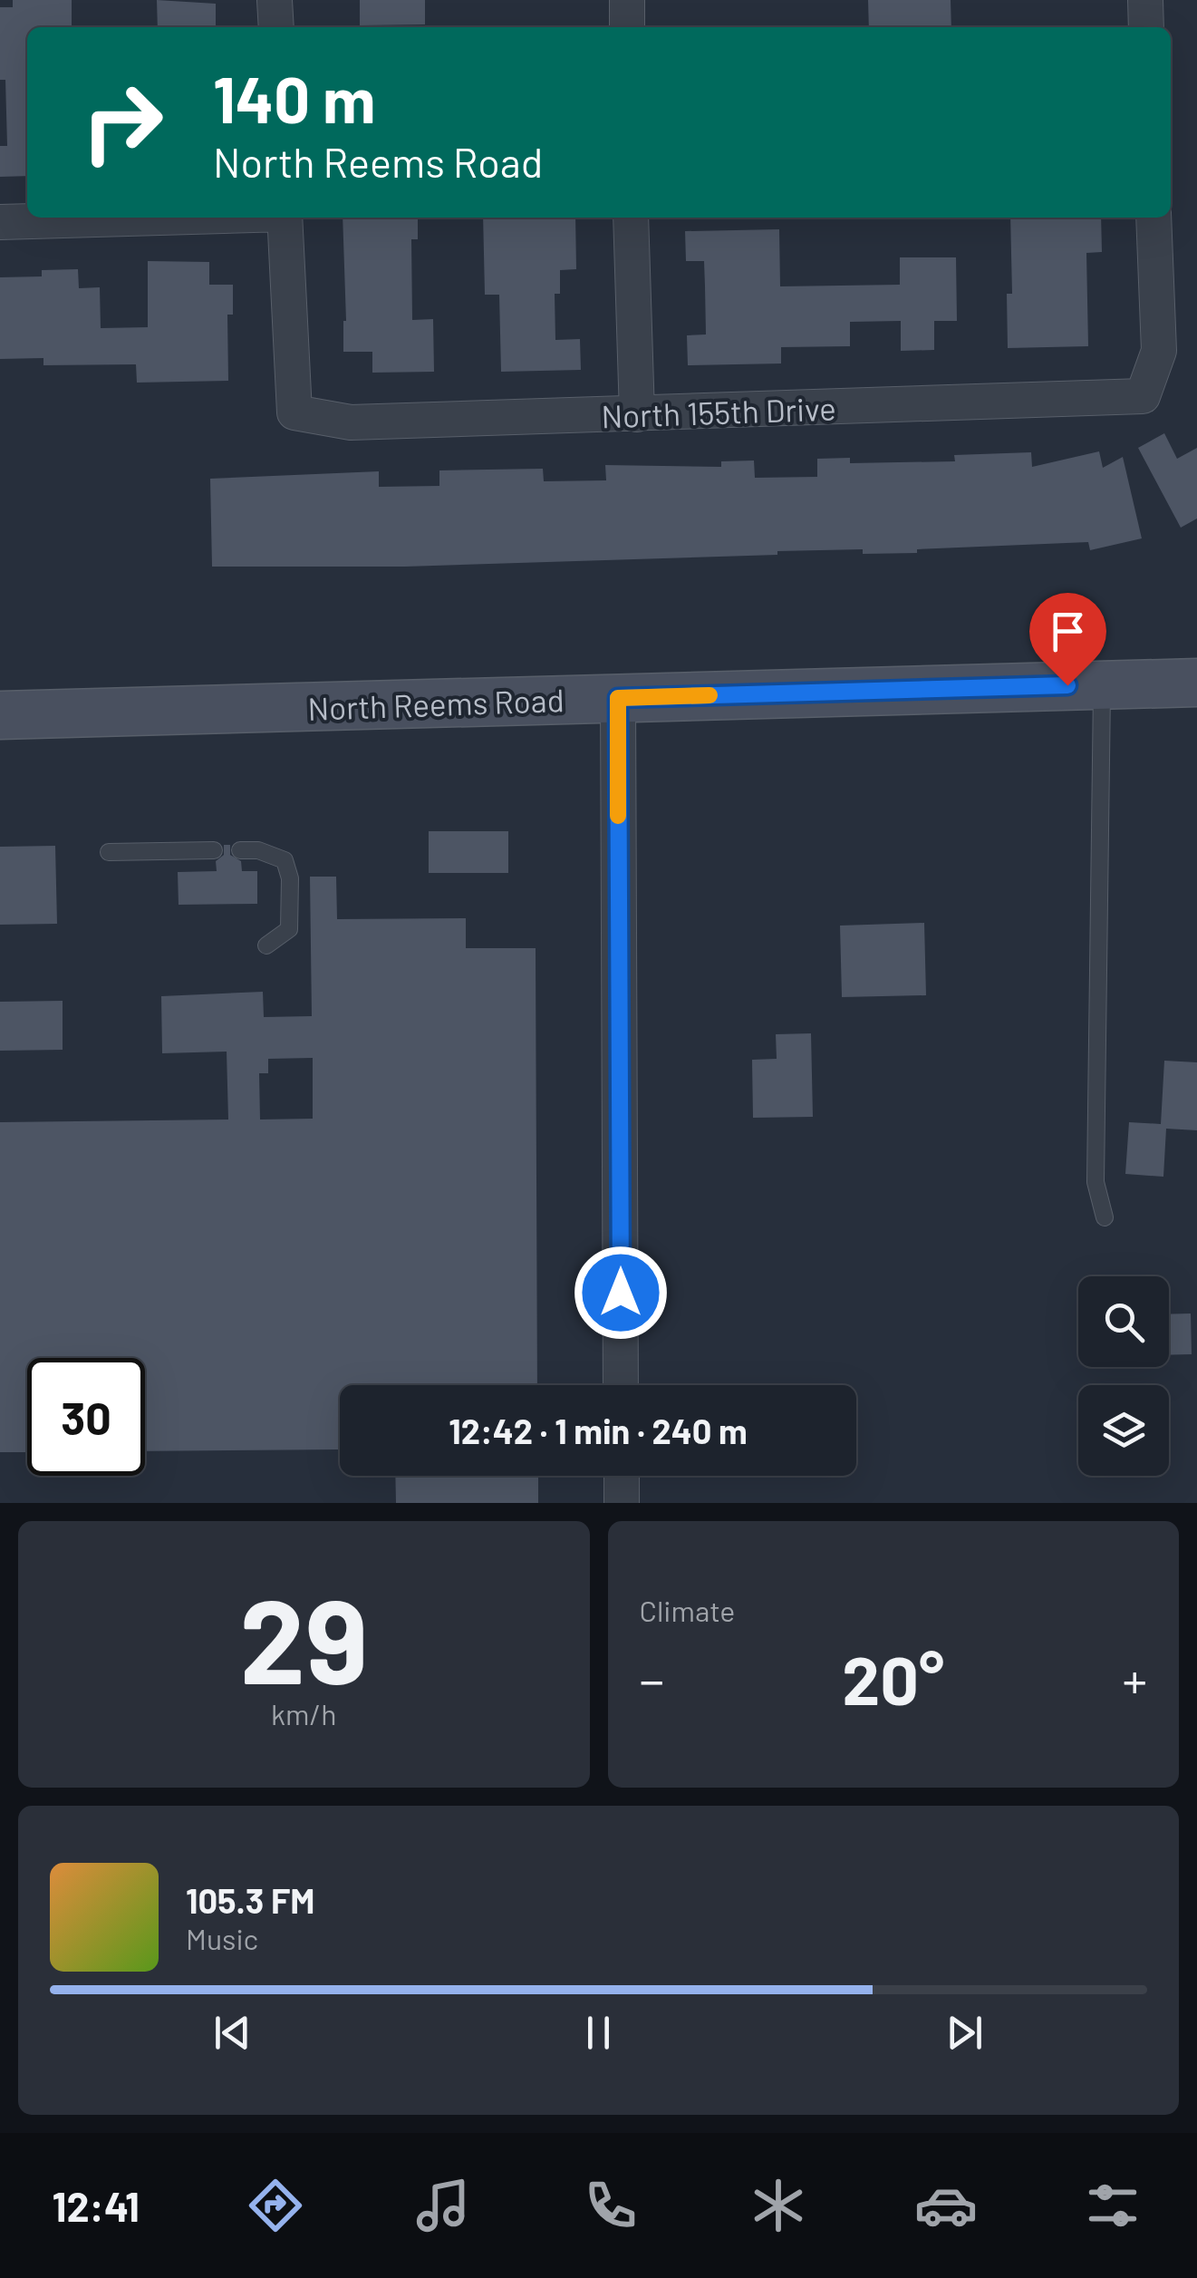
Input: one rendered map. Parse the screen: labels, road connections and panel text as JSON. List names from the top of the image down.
{
  "streets": {
    "main road": ["North Reems Road"],
    "street": ["North 155th Drive"]
  },
  "page": {
    "turn": ["140 m", "North Reems Road"],
    "limit": "30",
    "trip": "12:42 · 1 min · 240 m",
    "tile": [
      ["29", "km/h"],
      "Climate"
    ],
    "heat": ["−", "20°", "+"],
    "song": ["105.3 FM", "Music"],
    "tabs": "12:41"
  }
}
